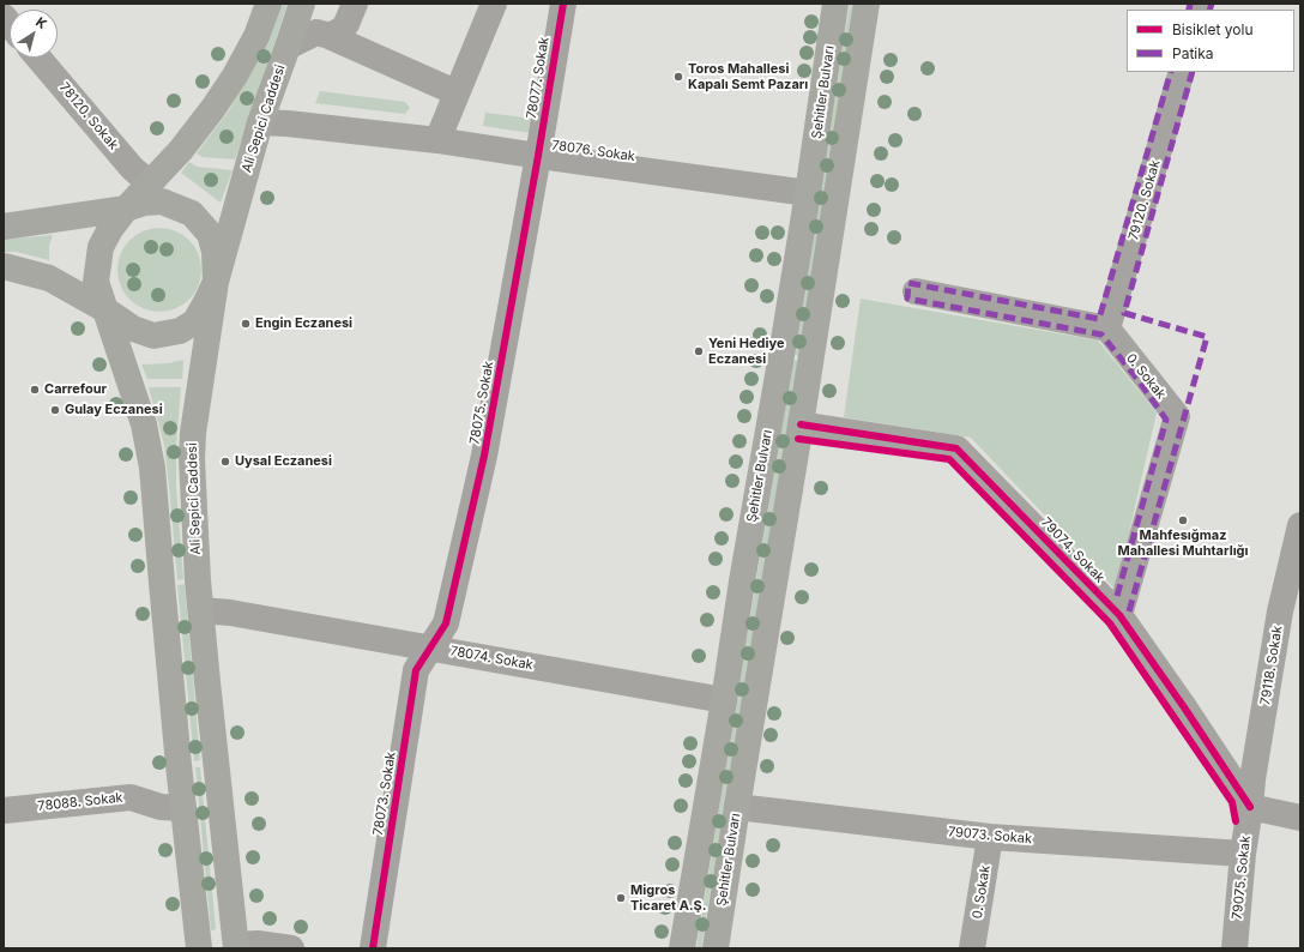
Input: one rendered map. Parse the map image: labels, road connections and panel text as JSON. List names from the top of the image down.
{
  "streets": {
    "main road": ["Şehitler Bulvarı", "Ali Sepici Caddesi"],
    "street": [
      "78077. Sokak",
      "78120. Sokak",
      "78076. Sokak",
      "79120. Sokak",
      "0. Sokak",
      "78075. Sokak",
      "79074. Sokak",
      "78074. Sokak",
      "79118. Sokak",
      "78073. Sokak",
      "78088. Sokak",
      "79073. Sokak",
      "79075. Sokak"
    ]
  },
  "crossings": [
    ["78077. Sokak", "78076. Sokak"],
    ["78077. Sokak", "78075. Sokak"],
    ["Şehitler Bulvarı", "78076. Sokak"],
    ["Şehitler Bulvarı", "79074. Sokak"],
    ["Şehitler Bulvarı", "78074. Sokak"],
    ["Şehitler Bulvarı", "79073. Sokak"],
    ["Ali Sepici Caddesi", "78076. Sokak"],
    ["Ali Sepici Caddesi", "78074. Sokak"],
    ["78076. Sokak", "78075. Sokak"],
    ["79120. Sokak", "0. Sokak"],
    ["0. Sokak", "79074. Sokak"],
    ["0. Sokak", "79073. Sokak"],
    ["78075. Sokak", "78074. Sokak"],
    ["78075. Sokak", "78073. Sokak"],
    ["79074. Sokak", "79118. Sokak"],
    ["79074. Sokak", "79075. Sokak"],
    ["78074. Sokak", "78073. Sokak"],
    ["79118. Sokak", "79075. Sokak"],
    ["79073. Sokak", "79075. Sokak"]
  ],
  "places": [
    "Toros Mahallesi Kapalı Semt Pazarı",
    "Engin Eczanesi",
    "Yeni Hediye Eczanesi",
    "Carrefour",
    "Gulay Eczanesi",
    "Uysal Eczanesi",
    "Mahfesığmaz Mahallesi Muhtarlığı",
    "Migros Ticaret A.Ş."
  ],
  "legend": ["Bisiklet yolu", "Patika"],
  "north": "top right"
}
